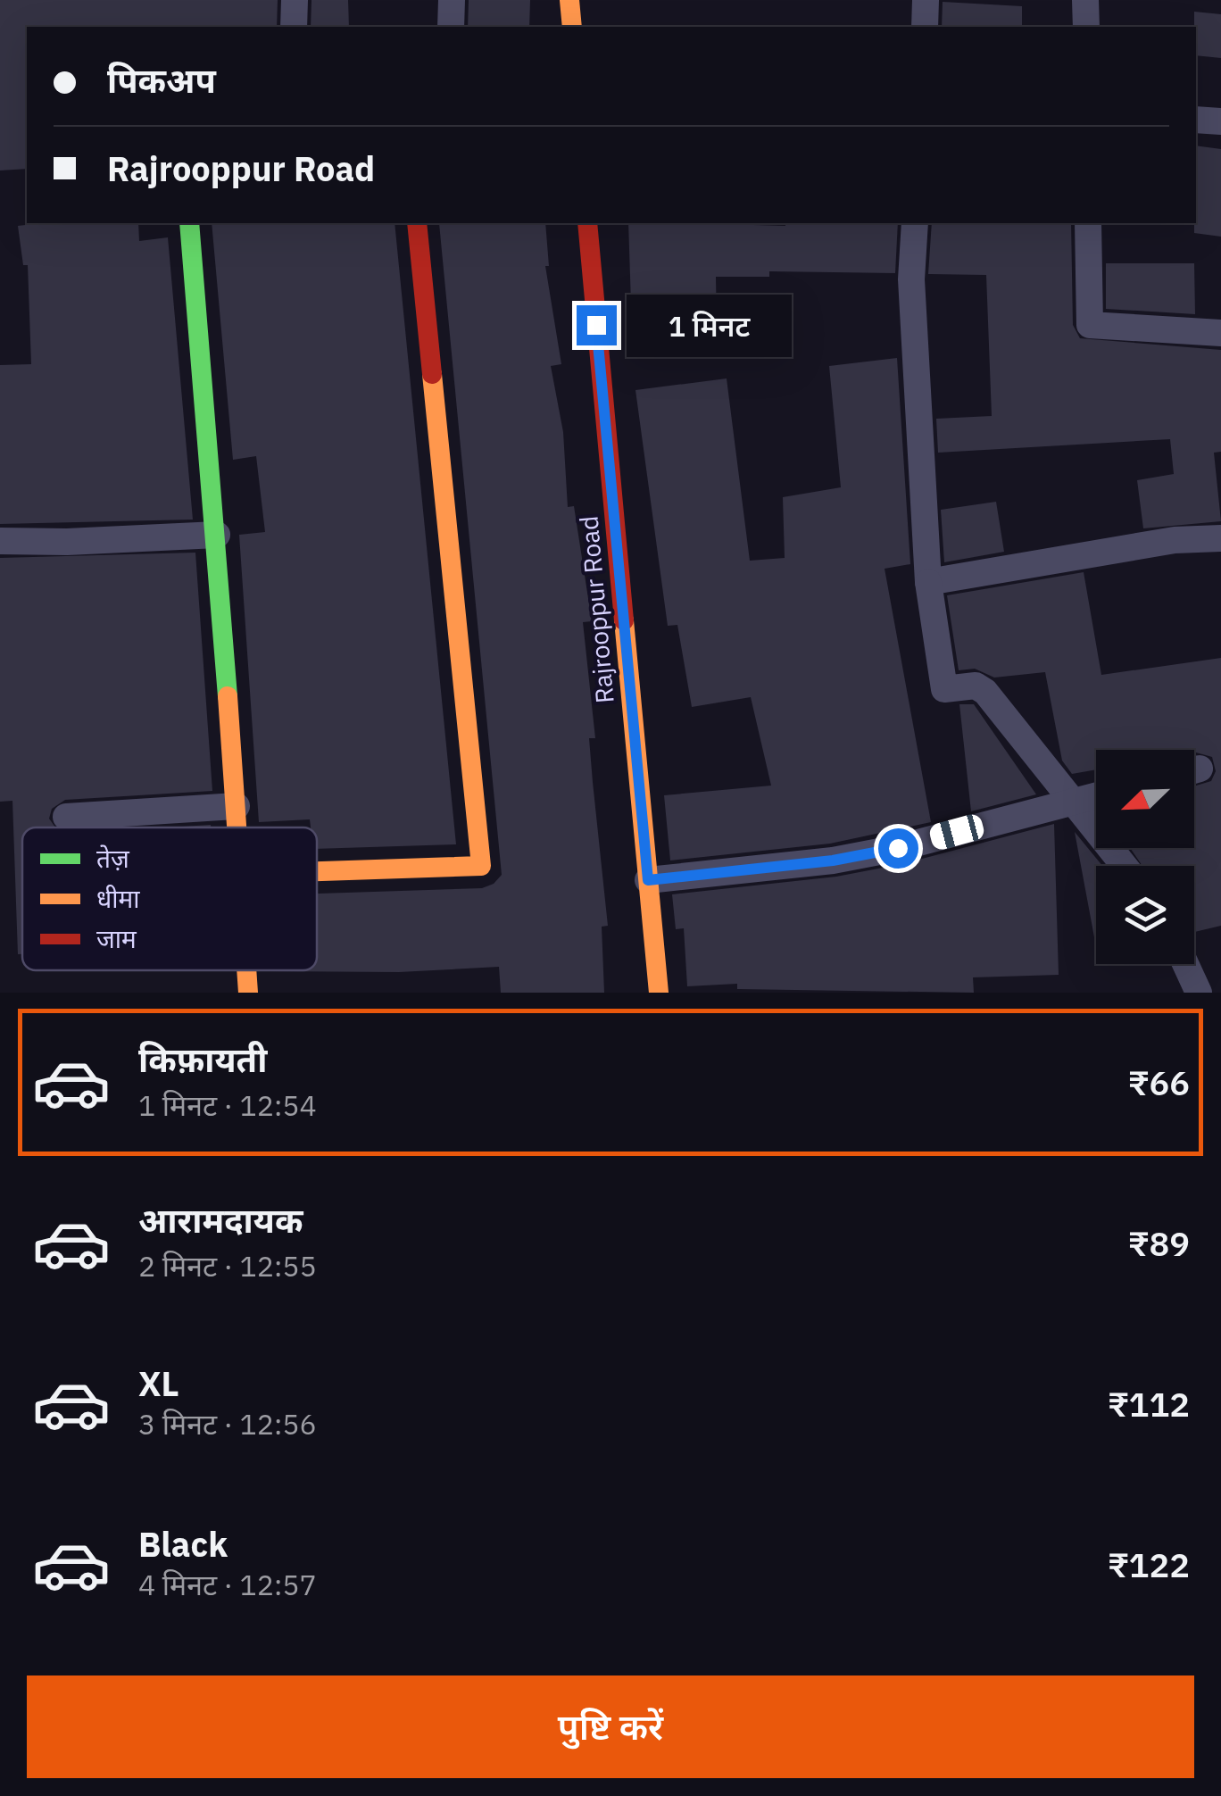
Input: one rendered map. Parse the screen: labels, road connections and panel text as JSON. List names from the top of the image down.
{
  "streets": {
    "street": ["Rajrooppur Road"]
  },
  "legend": ["तेज़", "धीमा", "जाम"],
  "north": "bottom left",
  "page": {
    "banner": ["पिकअप", "Rajrooppur Road"],
    "bubble": "1 मिनट",
    "list": [
      {
        "name": "किफ़ायती",
        "note": "1 मिनट · 12:54",
        "value": "₹66"
      },
      {
        "name": "आरामदायक",
        "note": "2 मिनट · 12:55",
        "value": "₹89"
      },
      {
        "name": "XL",
        "note": "3 मिनट · 12:56",
        "value": "₹112"
      },
      {
        "name": "Black",
        "note": "4 मिनट · 12:57",
        "value": "₹122"
      }
    ],
    "buttons": "पुष्टि करें"
  }
}
